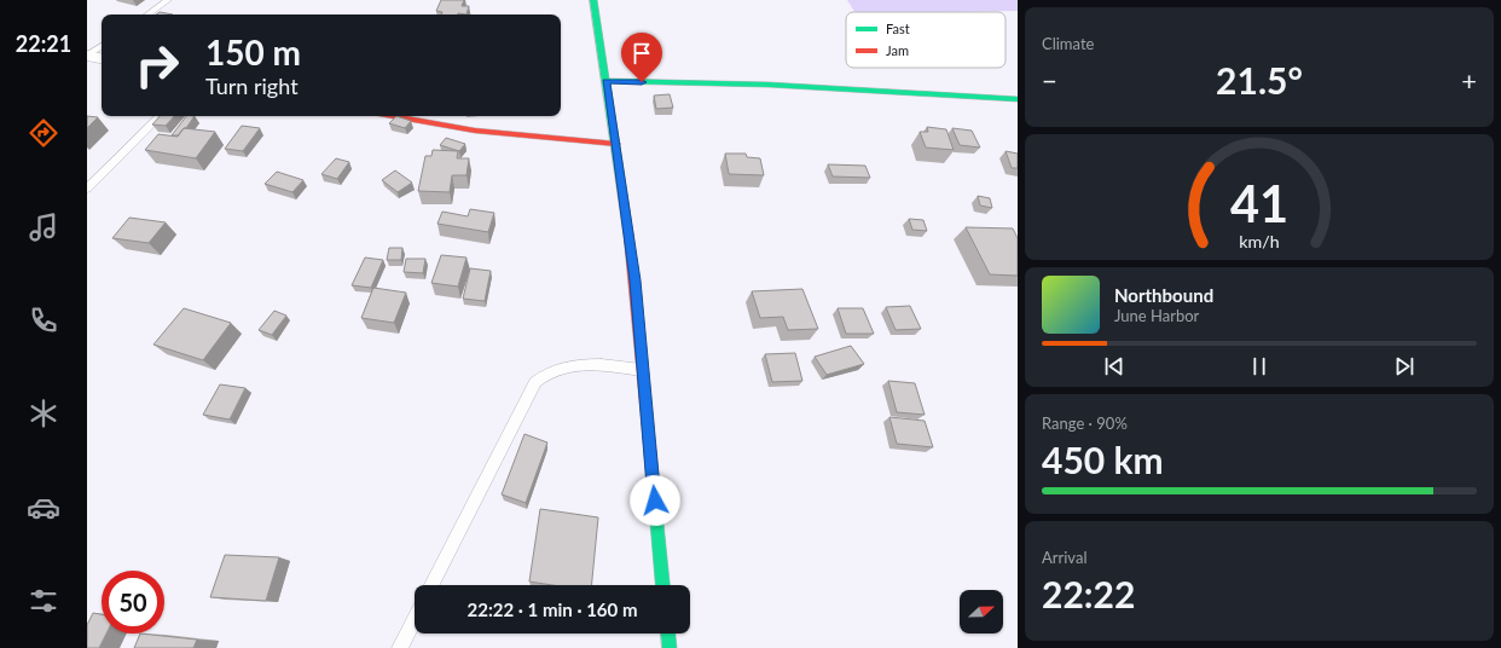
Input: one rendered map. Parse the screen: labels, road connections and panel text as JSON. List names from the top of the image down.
{
  "legend": ["Fast", "Jam"],
  "north": "right",
  "page": {
    "tabs": "22:21",
    "tile": [
      "Climate",
      ["Range · 90%", "450 km"],
      ["Arrival", "22:22"]
    ],
    "turn": ["150 m", "Turn right"],
    "heat": ["−", "21.5°", "+"],
    "song": ["Northbound", "June Harbor"],
    "limit": "50",
    "trip": "22:22 · 1 min · 160 m",
    "gauge": ["41", "km/h"]
  }
}
